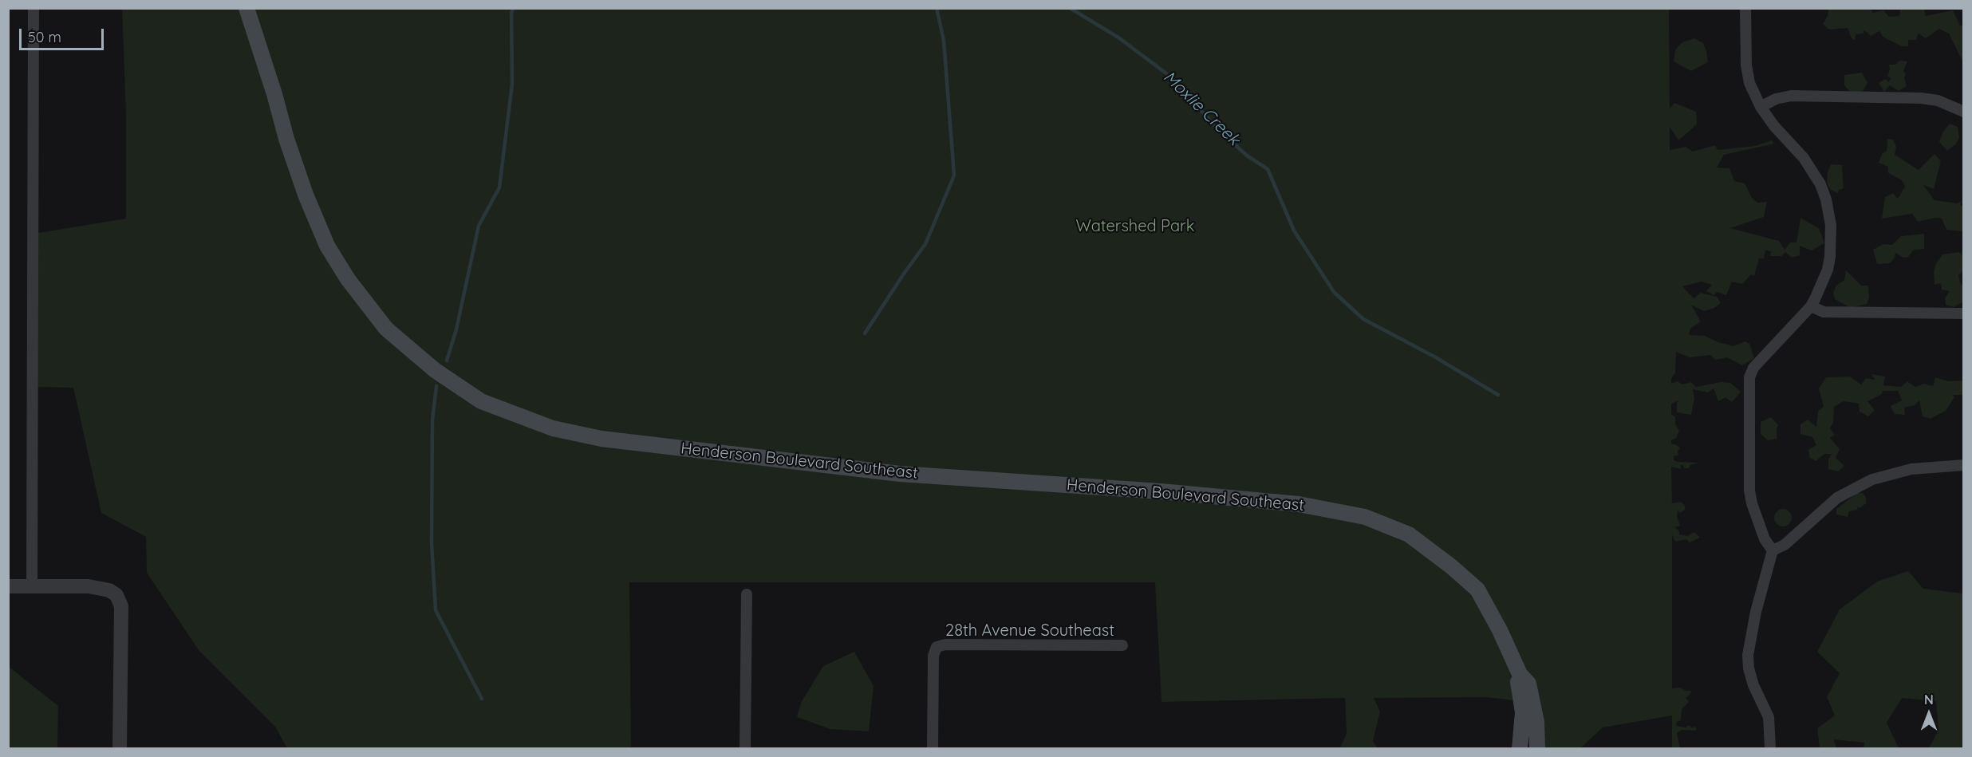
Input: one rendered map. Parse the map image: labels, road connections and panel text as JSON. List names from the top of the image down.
{
  "streets": {
    "main road": ["Henderson Boulevard Southeast"],
    "street": ["28th Avenue Southeast"]
  },
  "water": ["Moxlie Creek"],
  "parks": ["Watershed Park"],
  "scale_bar": "50 m",
  "north": "top"
}
